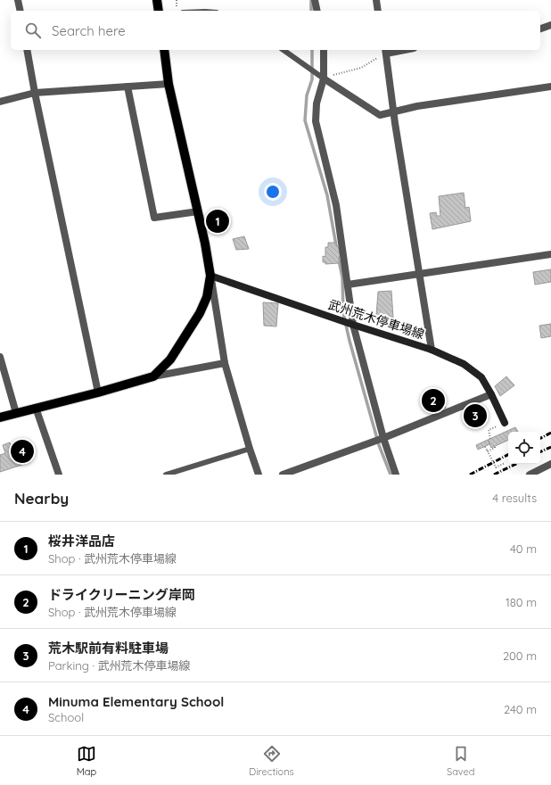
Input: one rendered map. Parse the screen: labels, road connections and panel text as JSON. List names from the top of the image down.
{
  "streets": {
    "main road": ["武州荒木停車場線"]
  },
  "page": {
    "search": "Search here",
    "pins": [
      "1",
      "2",
      "3",
      "4"
    ],
    "heading": ["Nearby", "4 results"],
    "list": [
      {
        "mark": "1",
        "name": "桜井洋品店",
        "note": "Shop · 武州荒木停車場線",
        "value": "40 m"
      },
      {
        "mark": "2",
        "name": "ドライクリーニング岸岡",
        "note": "Shop · 武州荒木停車場線",
        "value": "180 m"
      },
      {
        "mark": "3",
        "name": "荒木駅前有料駐車場",
        "note": "Parking · 武州荒木停車場線",
        "value": "200 m"
      },
      {
        "mark": "4",
        "name": "Minuma Elementary School",
        "note": "School",
        "value": "240 m"
      }
    ],
    "nav": ["Map", "Directions", "Saved"]
  }
}
